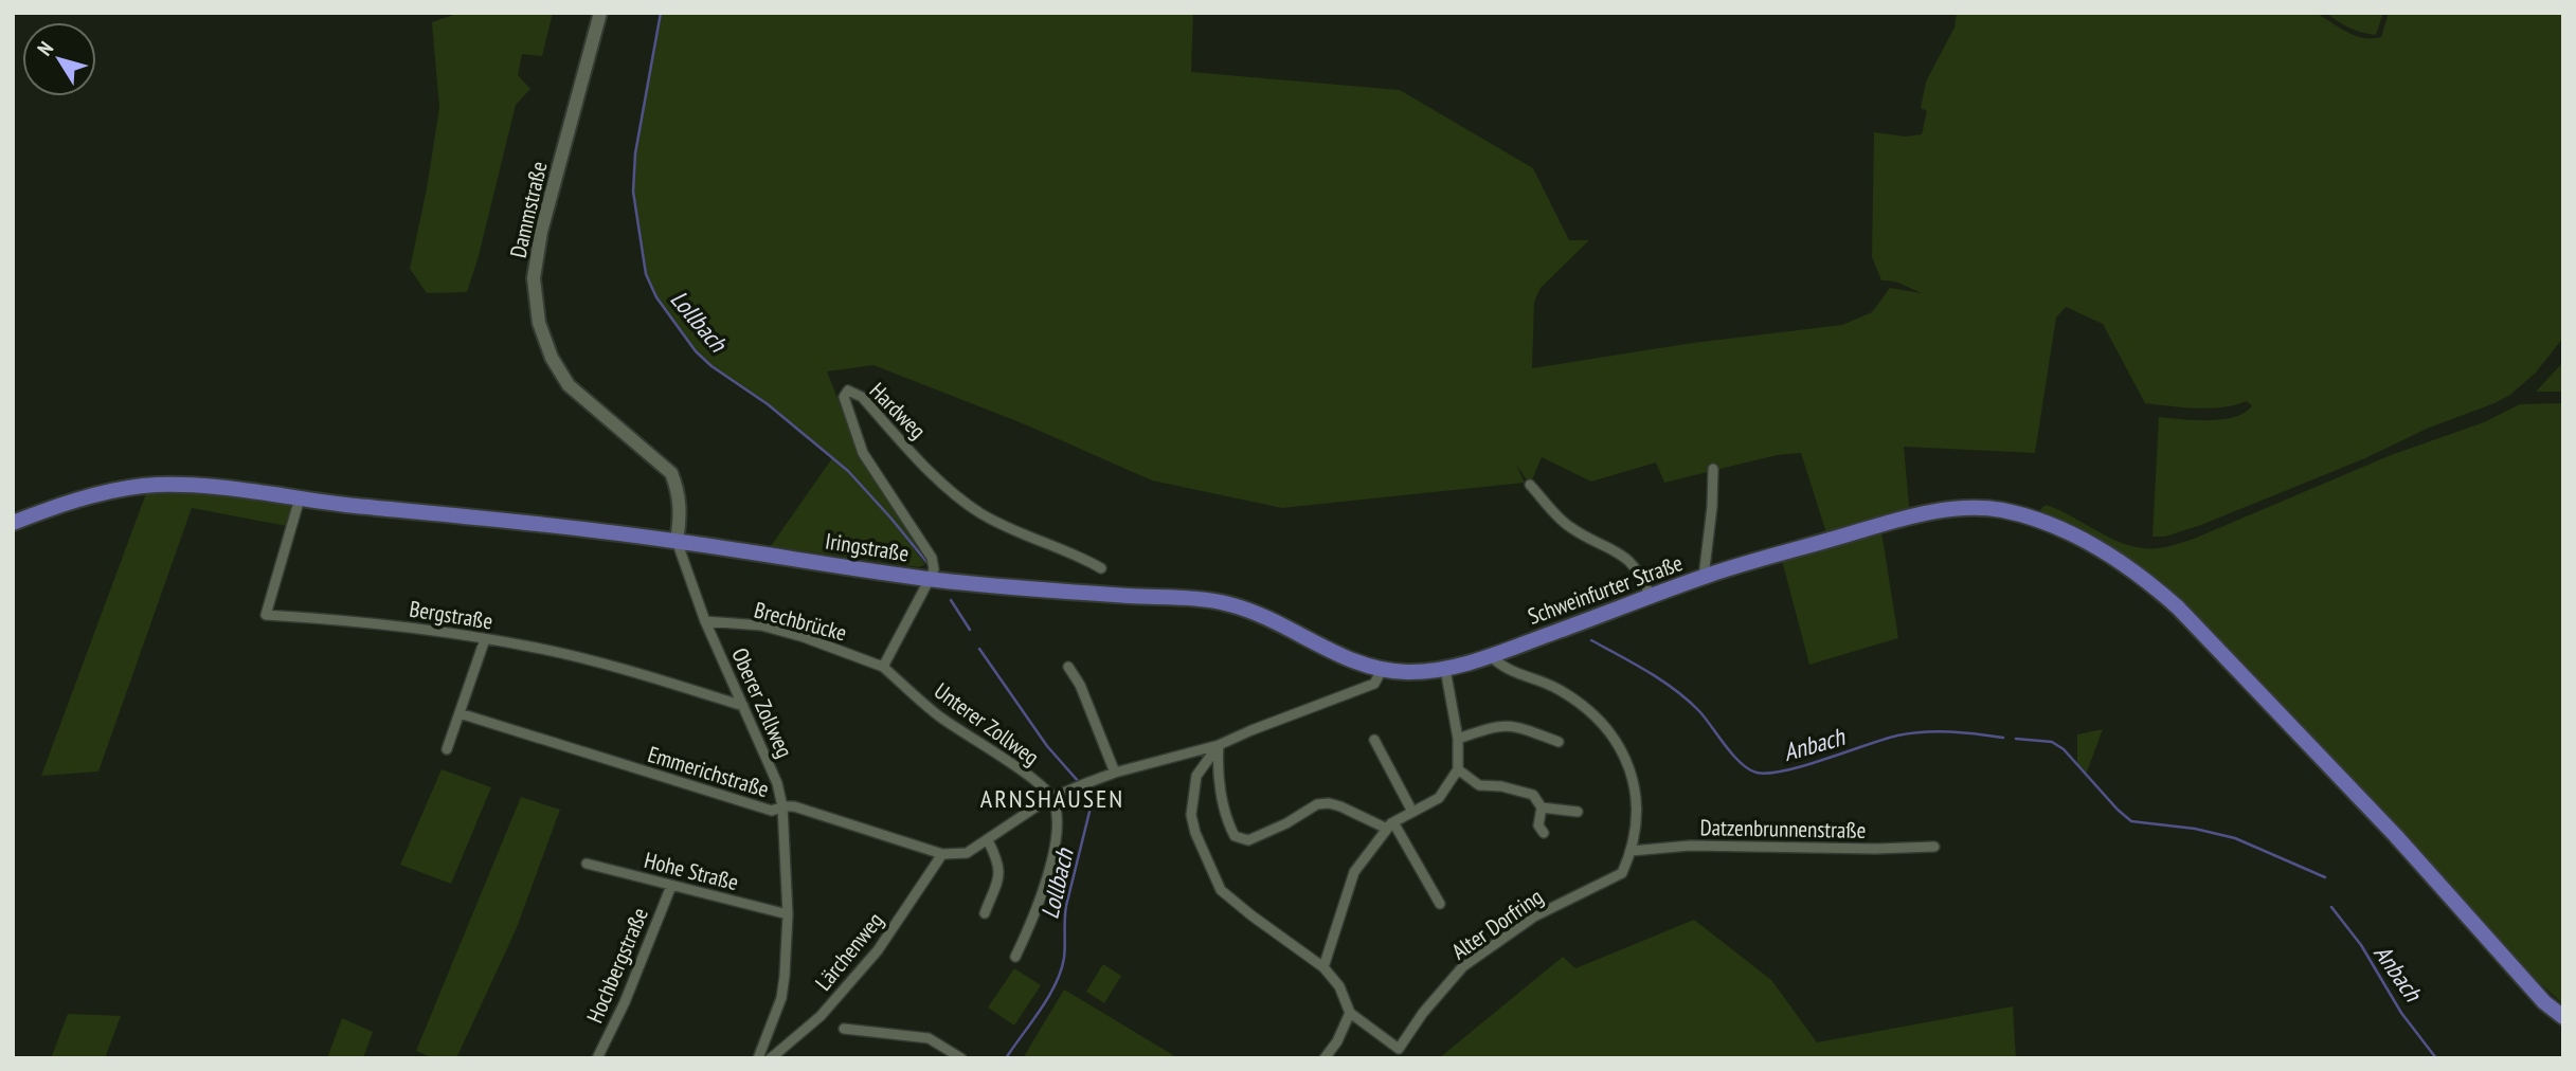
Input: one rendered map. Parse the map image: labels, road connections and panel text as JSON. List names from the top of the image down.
{
  "streets": {
    "main road": ["Iringstraße", "Schweinfurter Straße"],
    "street": [
      "Dammstraße",
      "Hardweg",
      "Bergstraße",
      "Brechbrücke",
      "Oberer Zollweg",
      "Unterer Zollweg",
      "Emmerichstraße",
      "Datzenbrunnenstraße",
      "Hohe Straße",
      "Alter Dorfring",
      "Lärchenweg",
      "Hochbergstraße"
    ]
  },
  "crossings": [
    ["Dammstraße", "Iringstraße"],
    ["Dammstraße", "Oberer Zollweg"],
    ["Hardweg", "Iringstraße"],
    ["Iringstraße", "Schweinfurter Straße"],
    ["Iringstraße", "Bergstraße"],
    ["Iringstraße", "Oberer Zollweg"],
    ["Iringstraße", "Alter Dorfring"],
    ["Schweinfurter Straße", "Alter Dorfring"],
    ["Bergstraße", "Oberer Zollweg"],
    ["Brechbrücke", "Oberer Zollweg"],
    ["Brechbrücke", "Unterer Zollweg"],
    ["Oberer Zollweg", "Emmerichstraße"],
    ["Oberer Zollweg", "Hohe Straße"],
    ["Unterer Zollweg", "Emmerichstraße"],
    ["Emmerichstraße", "Alter Dorfring"],
    ["Emmerichstraße", "Lärchenweg"],
    ["Datzenbrunnenstraße", "Alter Dorfring"],
    ["Hohe Straße", "Hochbergstraße"]
  ],
  "districts": ["ARNSHAUSEN"],
  "water": ["Lollbach", "Anbach"],
  "north": "top left"
}
